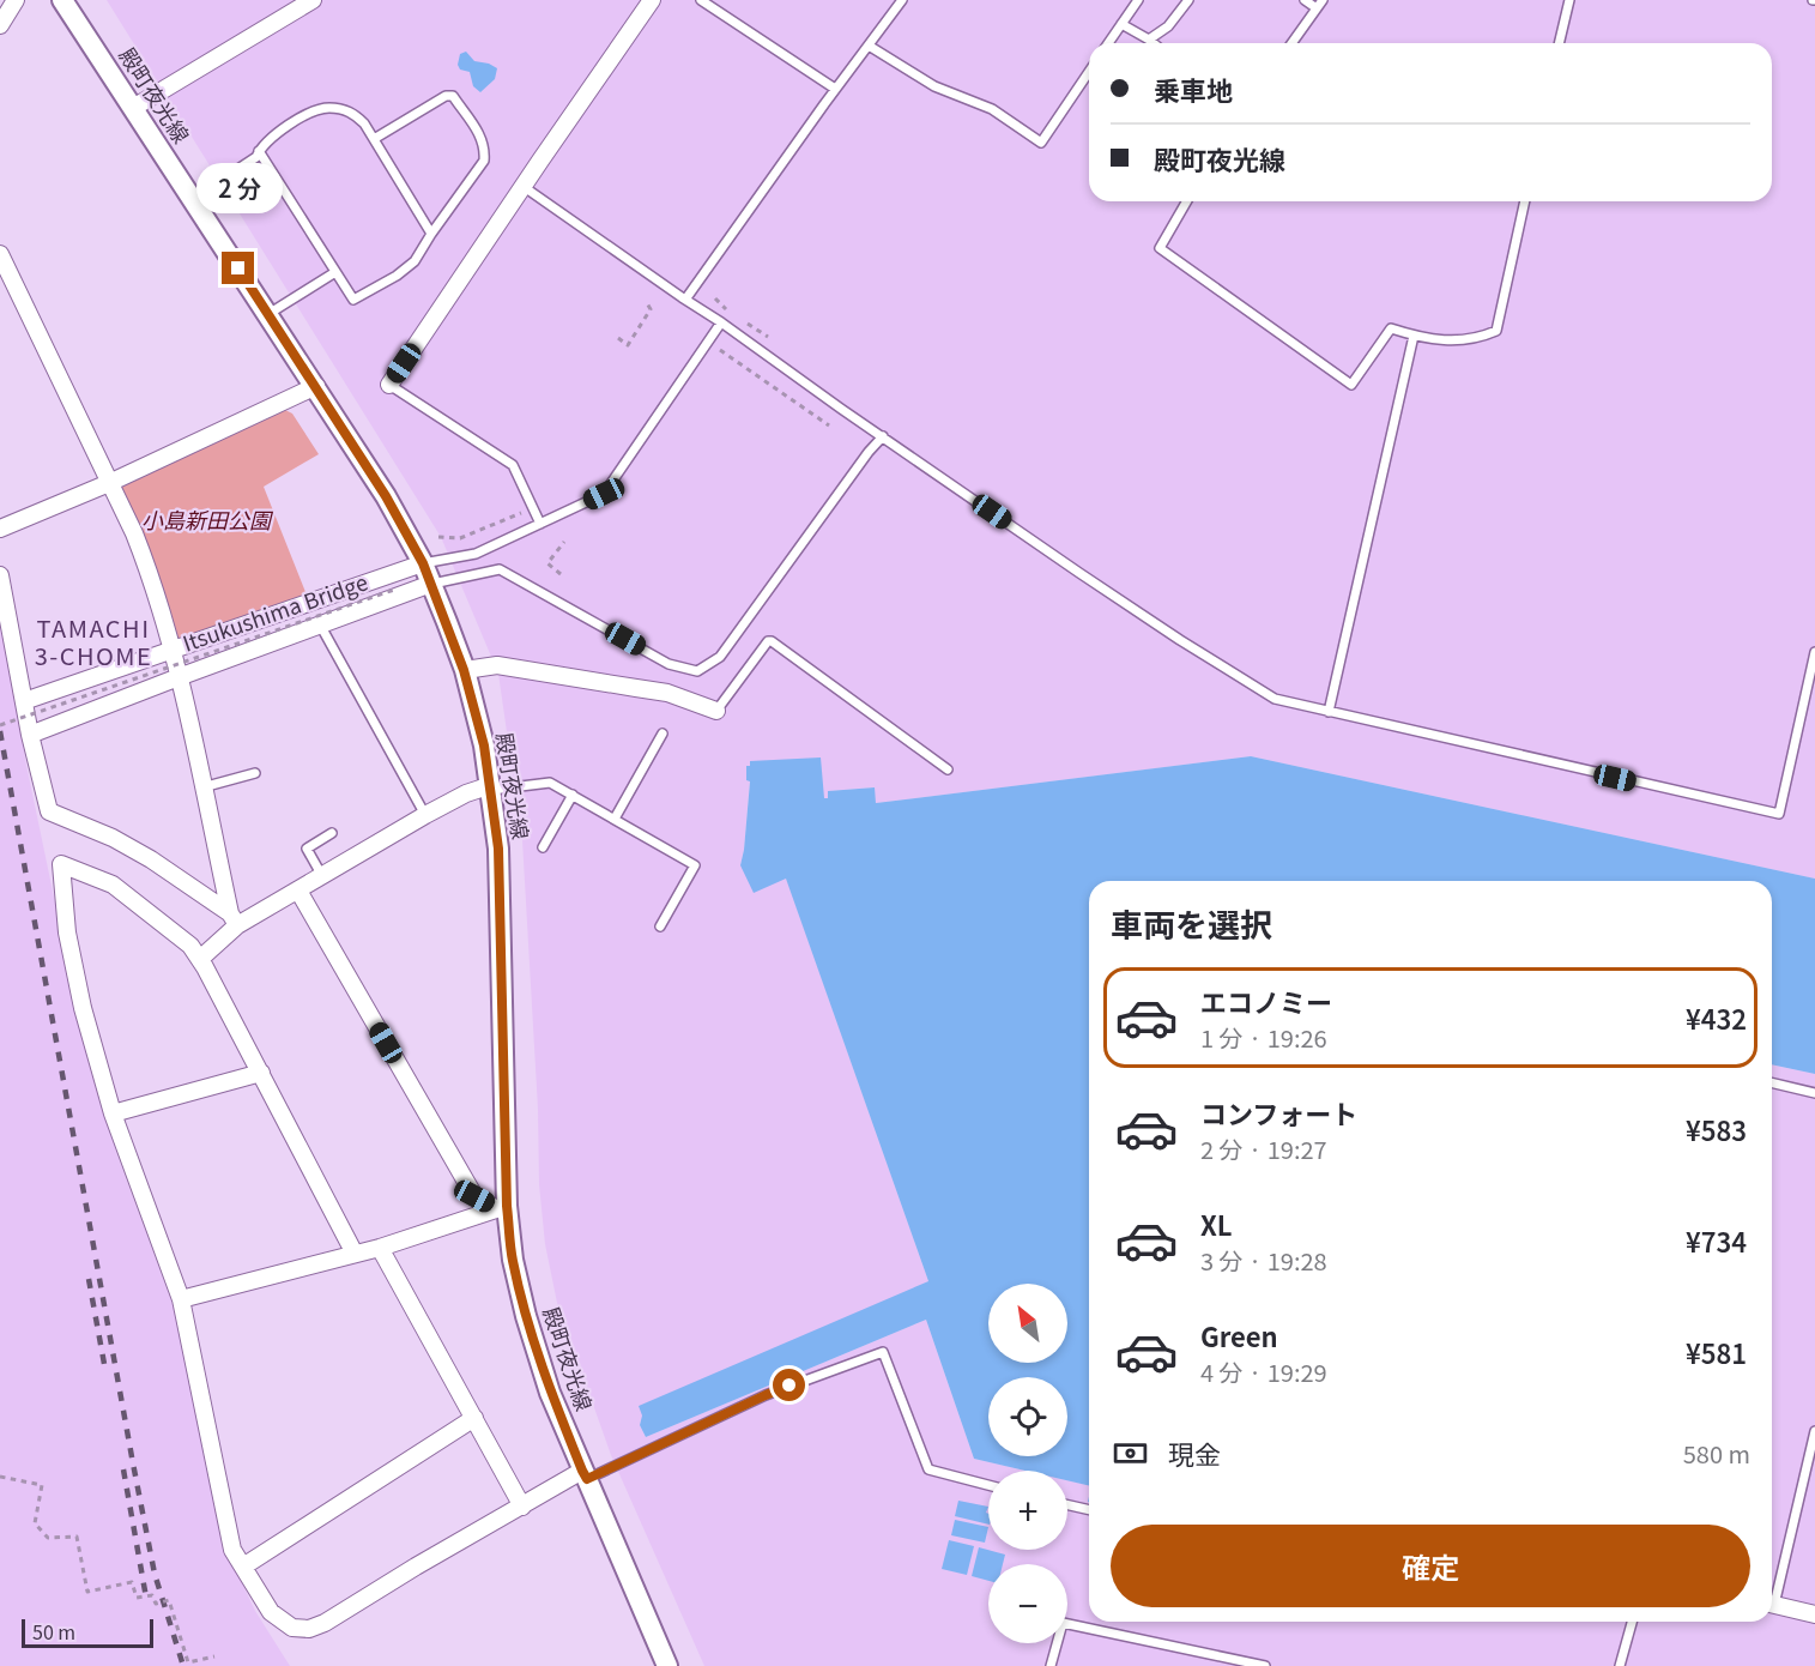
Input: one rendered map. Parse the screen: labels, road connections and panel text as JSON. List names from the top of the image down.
{
  "streets": {
    "street": ["殿町夜光線"],
    "path": ["Itsukushima Bridge"]
  },
  "districts": ["TAMACHI 3-CHOME"],
  "parks": ["小島新田公園"],
  "scale_bar": "50 m",
  "north": "top left",
  "page": {
    "banner": ["乗車地", "殿町夜光線"],
    "bubble": "2 分",
    "heading": "車両を選択",
    "list": [
      {
        "name": "エコノミー",
        "note": "1 分 · 19:26",
        "value": "¥432"
      },
      {
        "name": "コンフォート",
        "note": "2 分 · 19:27",
        "value": "¥583"
      },
      {
        "name": "XL",
        "note": "3 分 · 19:28",
        "value": "¥734"
      },
      {
        "name": "Green",
        "note": "4 分 · 19:29",
        "value": "¥581"
      }
    ],
    "map_buttons": ["+", "−"],
    "pay": ["現金", "580 m"],
    "buttons": "確定",
    "scale": "50 m"
  }
}
